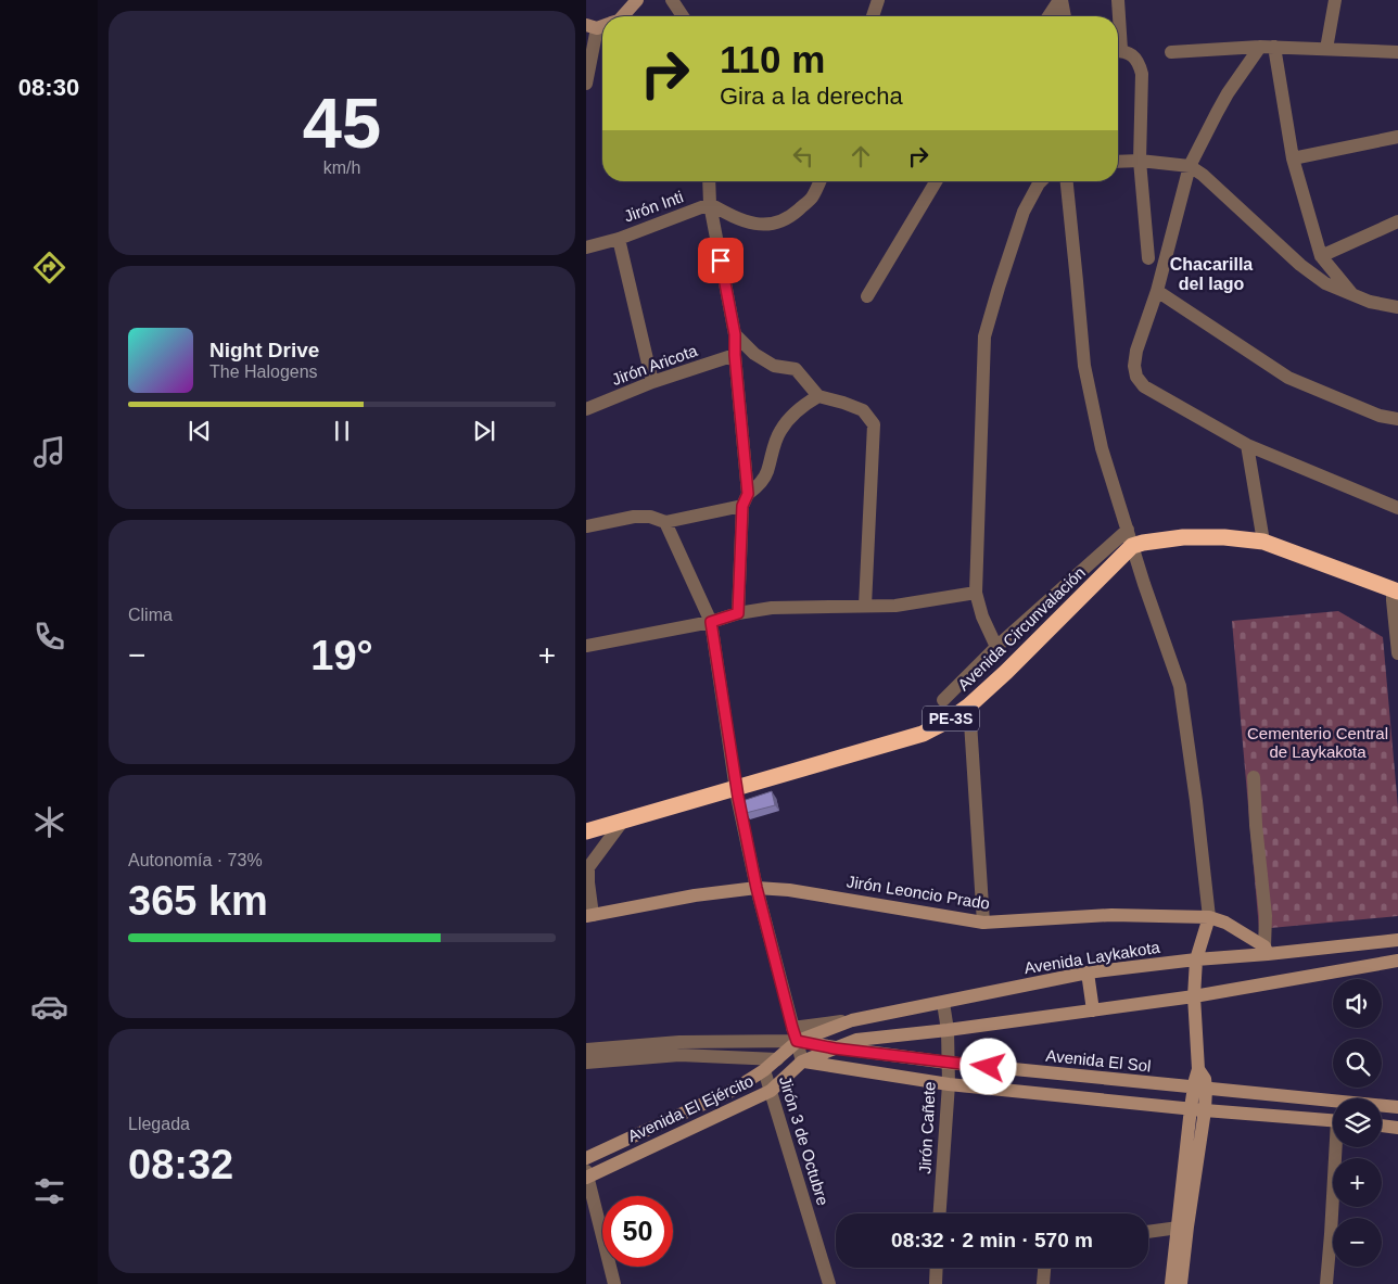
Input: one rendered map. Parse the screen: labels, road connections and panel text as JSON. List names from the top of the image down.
{
  "streets": {
    "highway": ["Avenida Circunvalación", "PE-3S"],
    "street": [
      "Jirón Inti",
      "Jirón Aricota",
      "Jirón Leoncio Prado",
      "Avenida Laykakota",
      "Avenida El Sol",
      "Avenida El Ejército",
      "Jirón Cañete",
      "Jirón 3 de Octubre"
    ]
  },
  "crossings": [
    ["Jirón Leoncio Prado", "Avenida Laykakota"],
    ["Avenida Laykakota", "Avenida El Sol"],
    ["Avenida Laykakota", "Avenida El Ejército"],
    ["Avenida Laykakota", "Jirón Cañete"],
    ["Avenida El Sol", "Avenida El Ejército"],
    ["Avenida El Sol", "Jirón Cañete"],
    ["Avenida El Ejército", "Jirón 3 de Octubre"]
  ],
  "districts": ["Chacarilla del lago"],
  "parks": ["Cementerio Central de Laykakota"],
  "page": {
    "tabs": "08:30",
    "tile": [
      ["45", "km/h"],
      "Clima",
      ["Autonomía · 73%", "365 km"],
      ["Llegada", "08:32"]
    ],
    "turn": ["110 m", "Gira a la derecha"],
    "song": ["Night Drive", "The Halogens"],
    "heat": ["−", "19°", "+"],
    "map_buttons": ["+", "−"],
    "limit": "50",
    "trip": "08:32 · 2 min · 570 m"
  }
}
